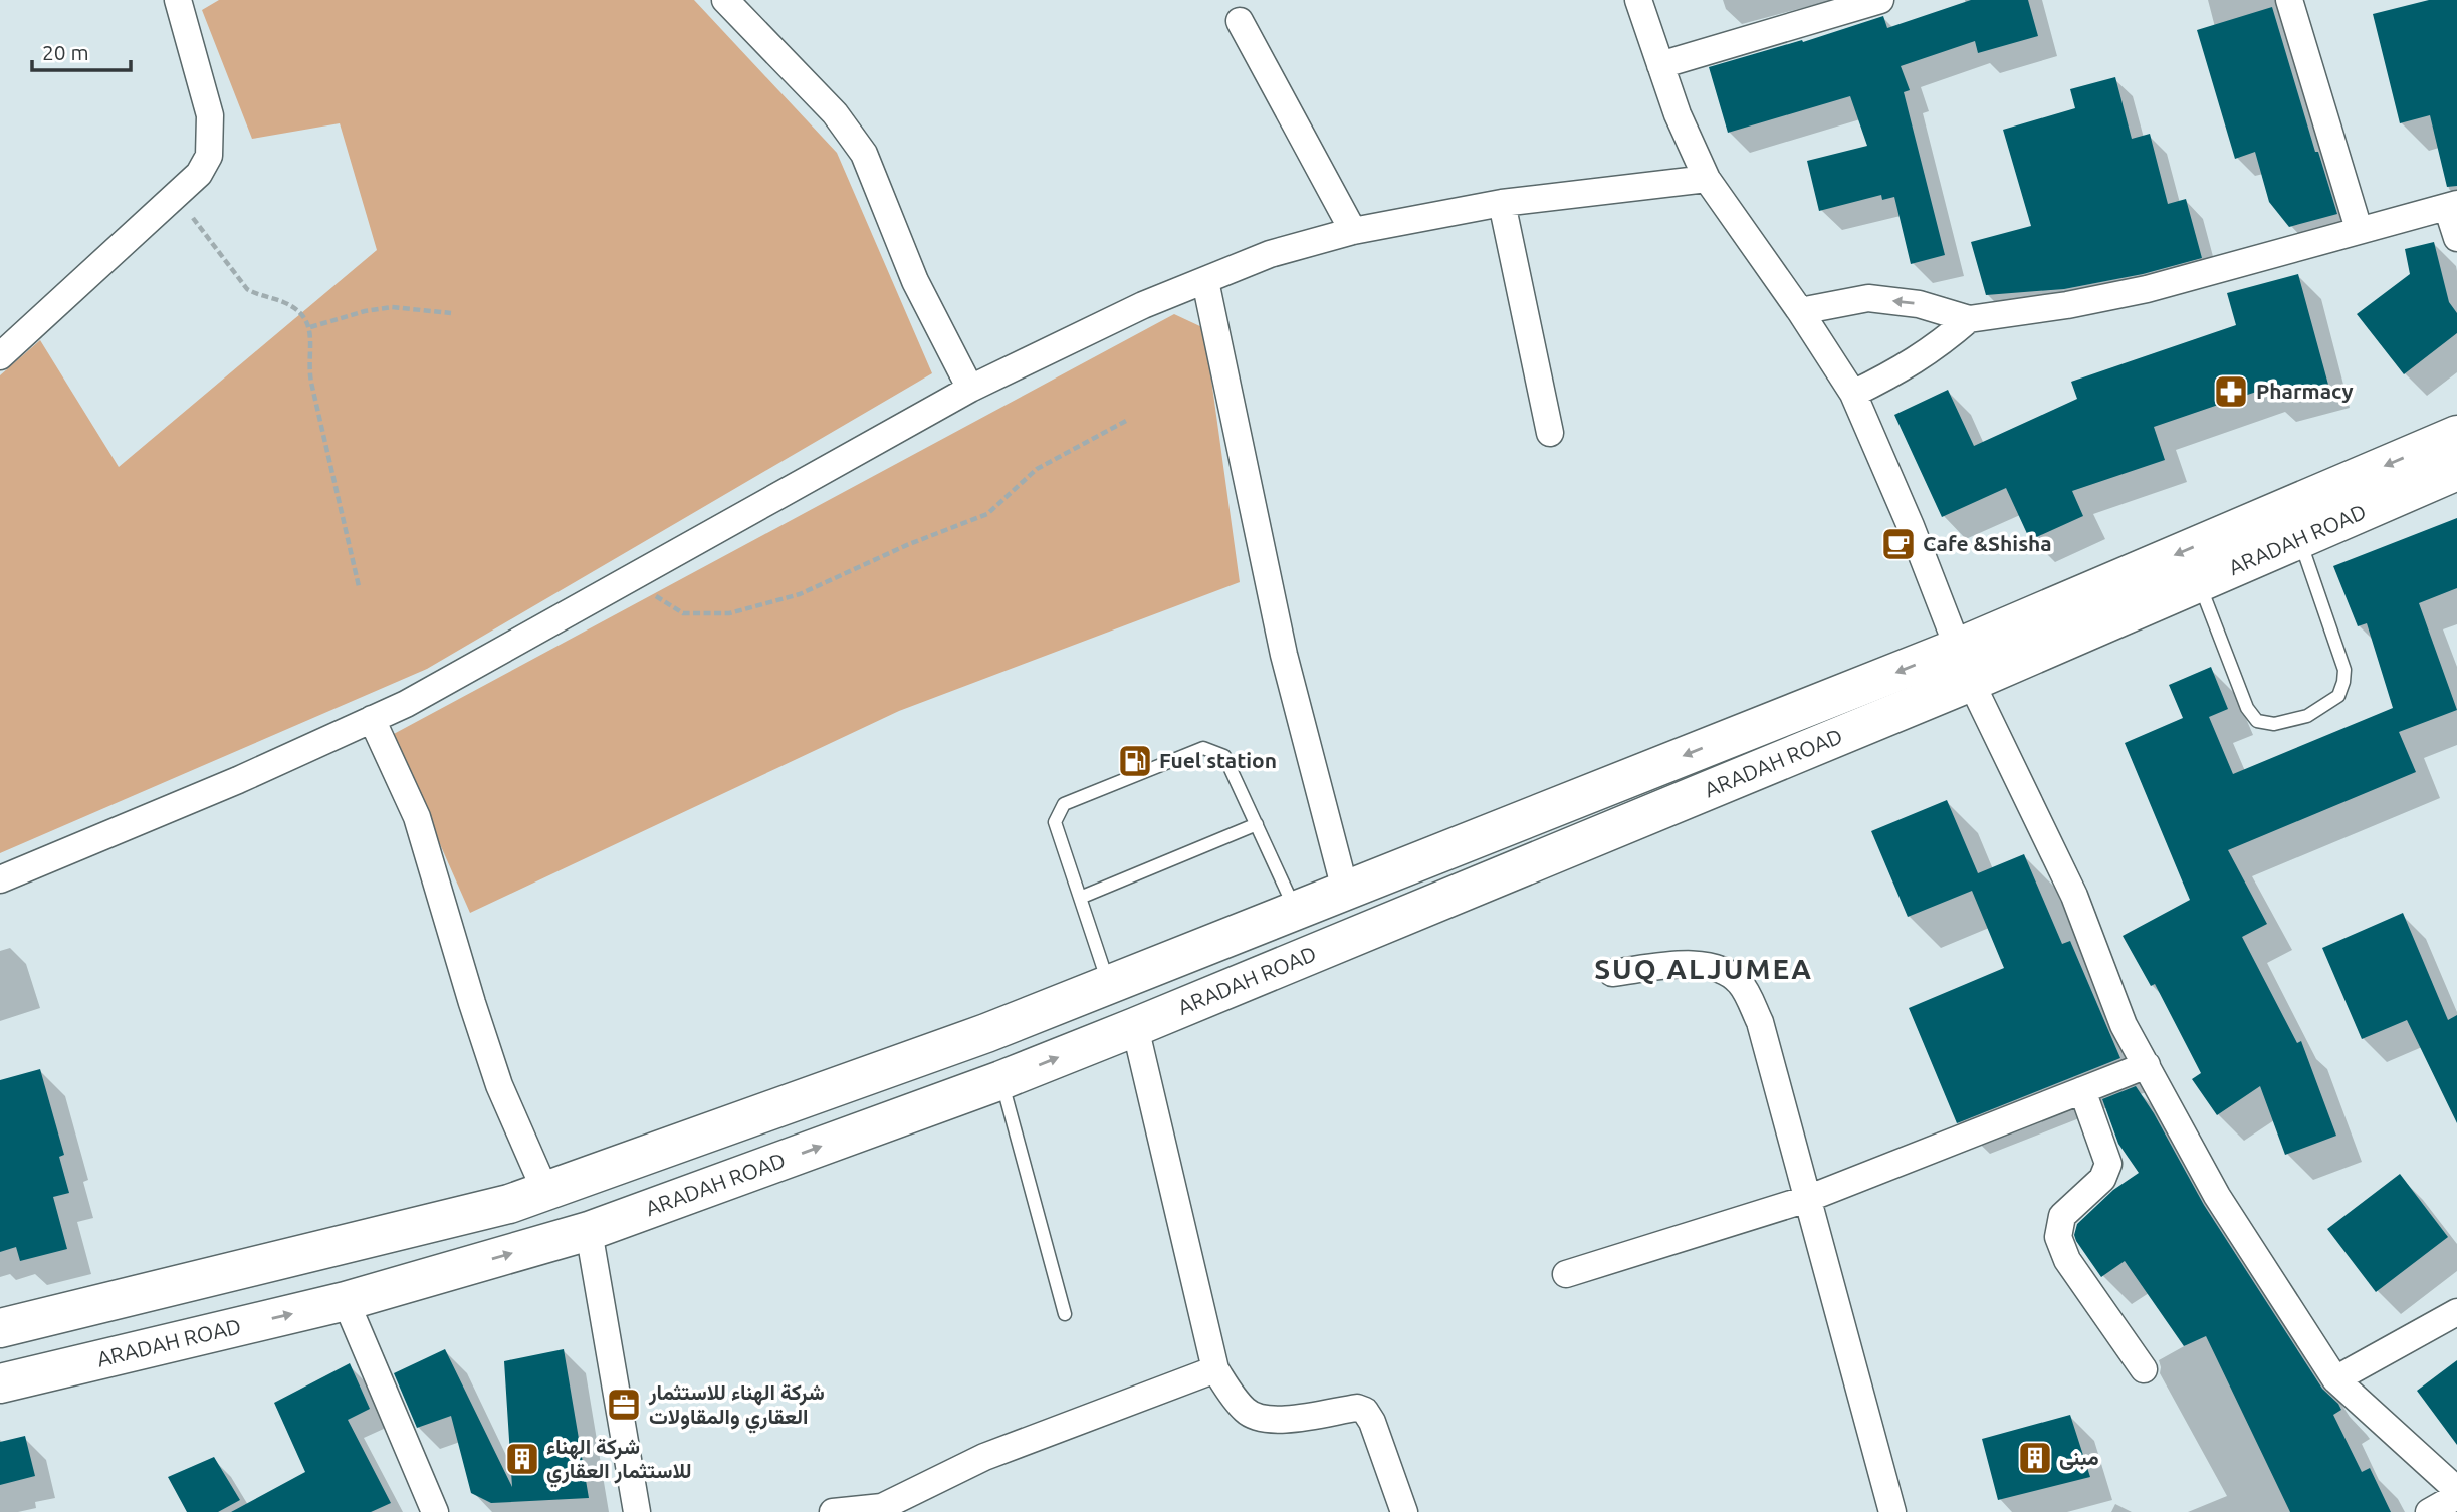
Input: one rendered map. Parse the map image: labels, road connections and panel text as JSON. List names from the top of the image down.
{
  "streets": {
    "main road": ["ARADAH ROAD"]
  },
  "districts": ["SUQ ALJUMEA"],
  "places": {
    "pharmacy": ["Pharmacy"],
    "cafe": ["Cafe &Shisha"],
    "fuel station": ["Fuel station"],
    "office": ["شركة الهناء للاستثمار العقاري والمقاولات"],
    "building": ["مبنى", "شركة الهناء للاستثمار العقاري"]
  },
  "scale_bar": "20 m"
}
